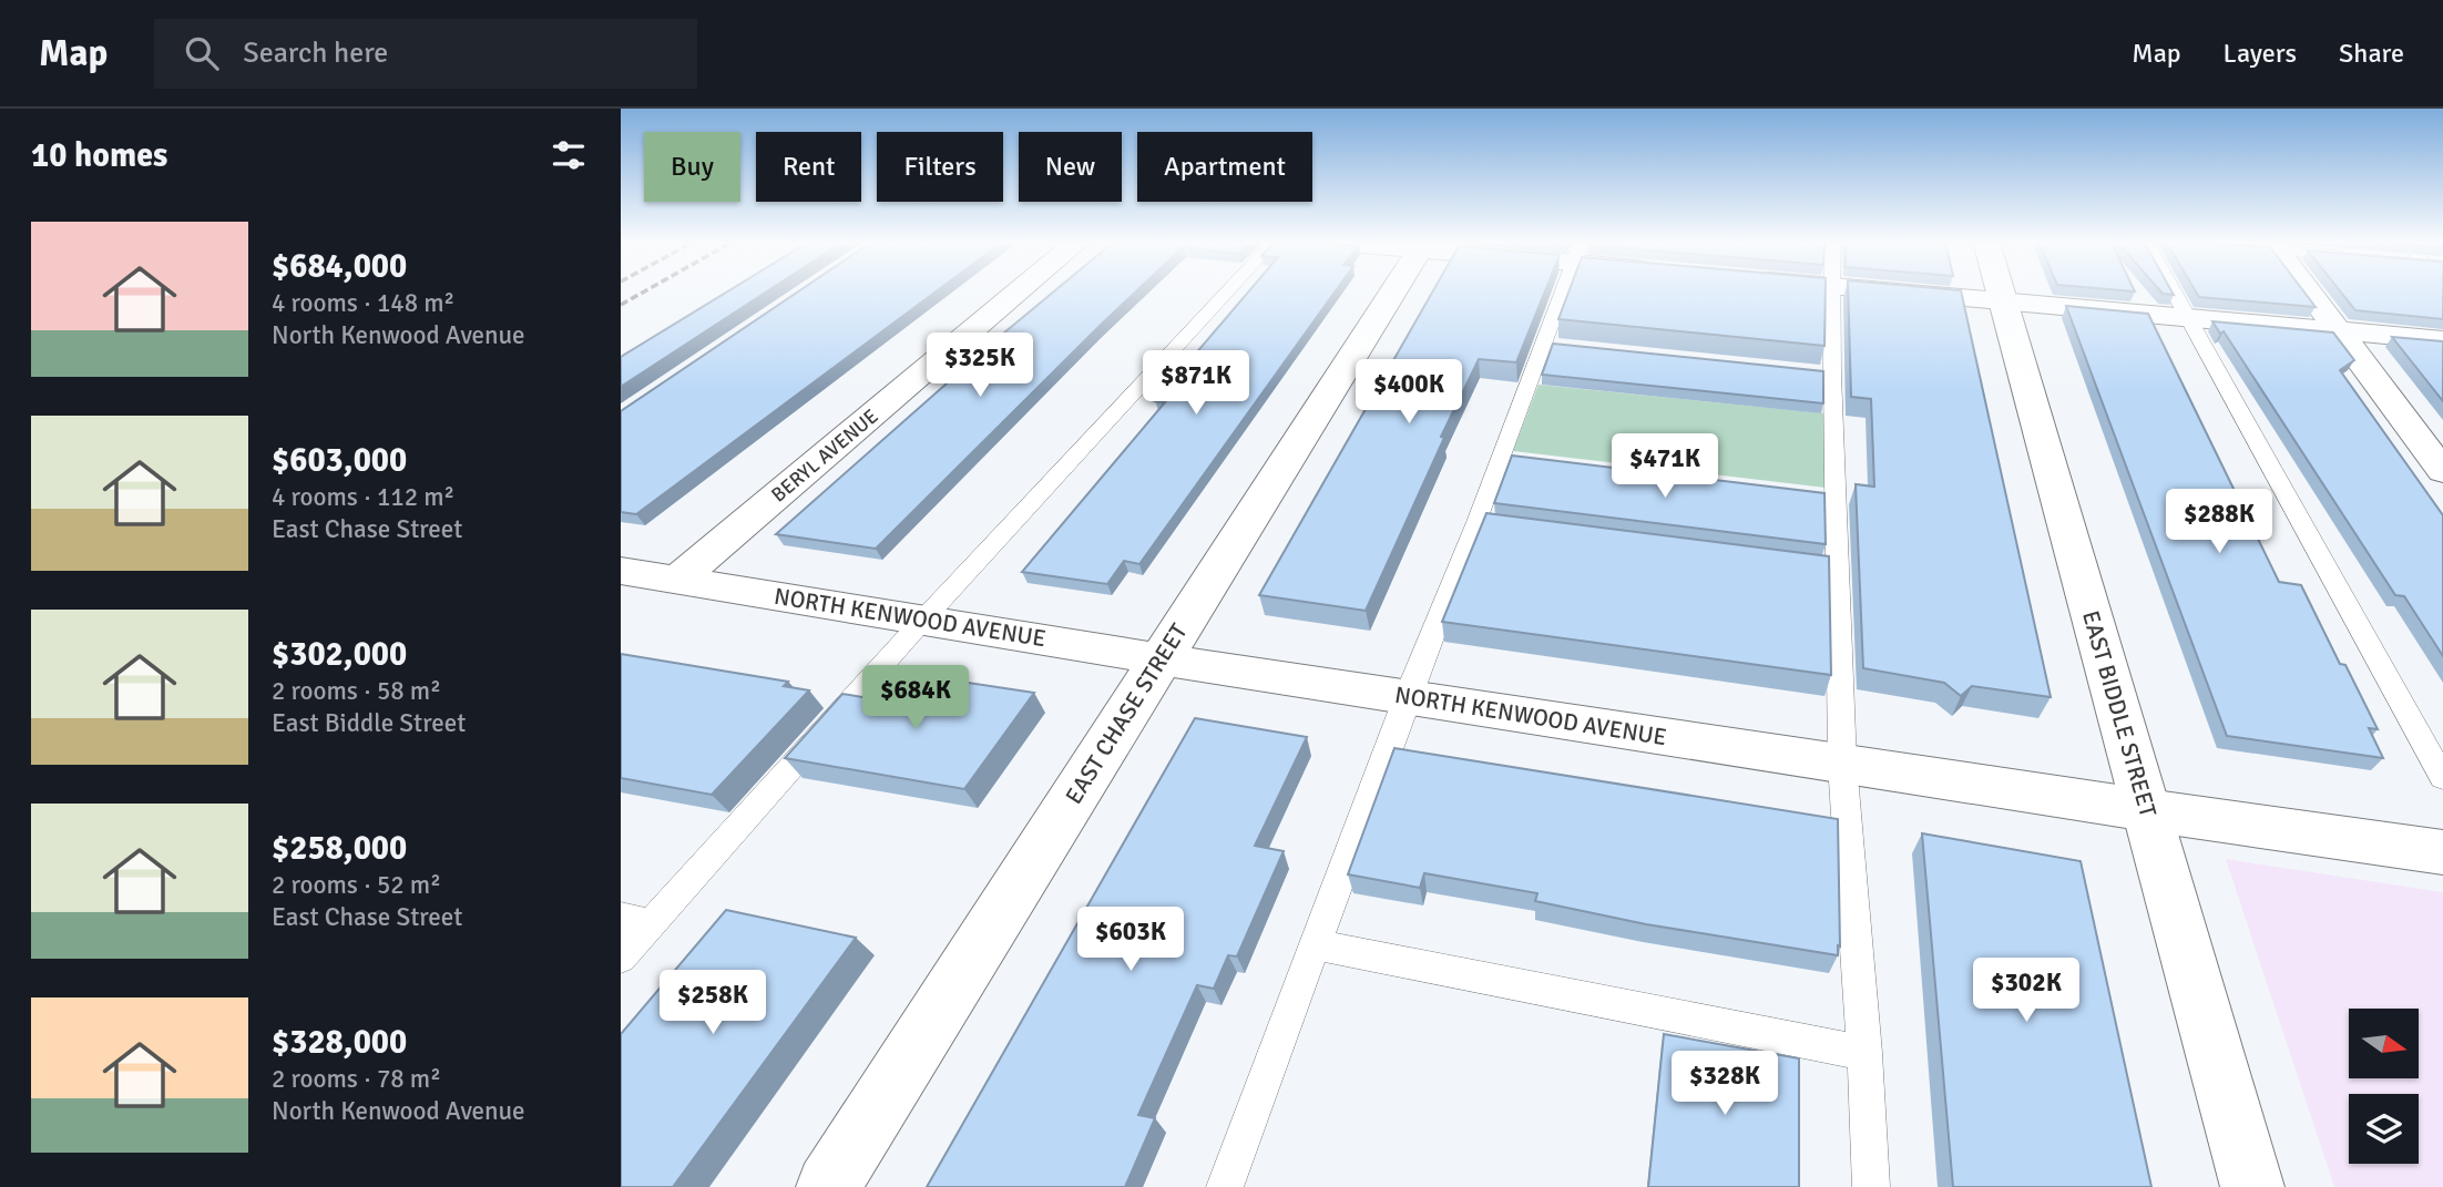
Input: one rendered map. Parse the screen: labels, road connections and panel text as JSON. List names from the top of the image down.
{
  "streets": {
    "street": [
      "BERYL AVENUE",
      "NORTH KENWOOD AVENUE",
      "EAST CHASE STREET",
      "EAST BIDDLE STREET"
    ]
  },
  "crossings": [
    ["BERYL AVENUE", "NORTH KENWOOD AVENUE"],
    ["NORTH KENWOOD AVENUE", "EAST CHASE STREET"],
    ["NORTH KENWOOD AVENUE", "EAST BIDDLE STREET"]
  ],
  "north": "right",
  "page": {
    "header": "Map",
    "search": "Search here",
    "nav": ["Map", "Layers", "Share"],
    "heading": "10 homes",
    "chip": [
      "Buy",
      "Rent",
      "Filters",
      "New",
      "Apartment"
    ],
    "list": [
      {
        "name": "$684,000",
        "note": "4 rooms · 148 m² · North Kenwood Avenue"
      },
      {
        "name": "$603,000",
        "note": "4 rooms · 112 m² · East Chase Street"
      },
      {
        "name": "$302,000",
        "note": "2 rooms · 58 m² · East Biddle Street"
      },
      {
        "name": "$258,000",
        "note": "2 rooms · 52 m² · East Chase Street"
      },
      {
        "name": "$328,000",
        "note": "2 rooms · 78 m² · North Kenwood Avenue"
      }
    ],
    "price": [
      "$325K",
      "$871K",
      "$400K",
      "$471K",
      "$288K",
      "$684K",
      "$603K",
      "$302K",
      "$258K",
      "$328K"
    ]
  }
}
